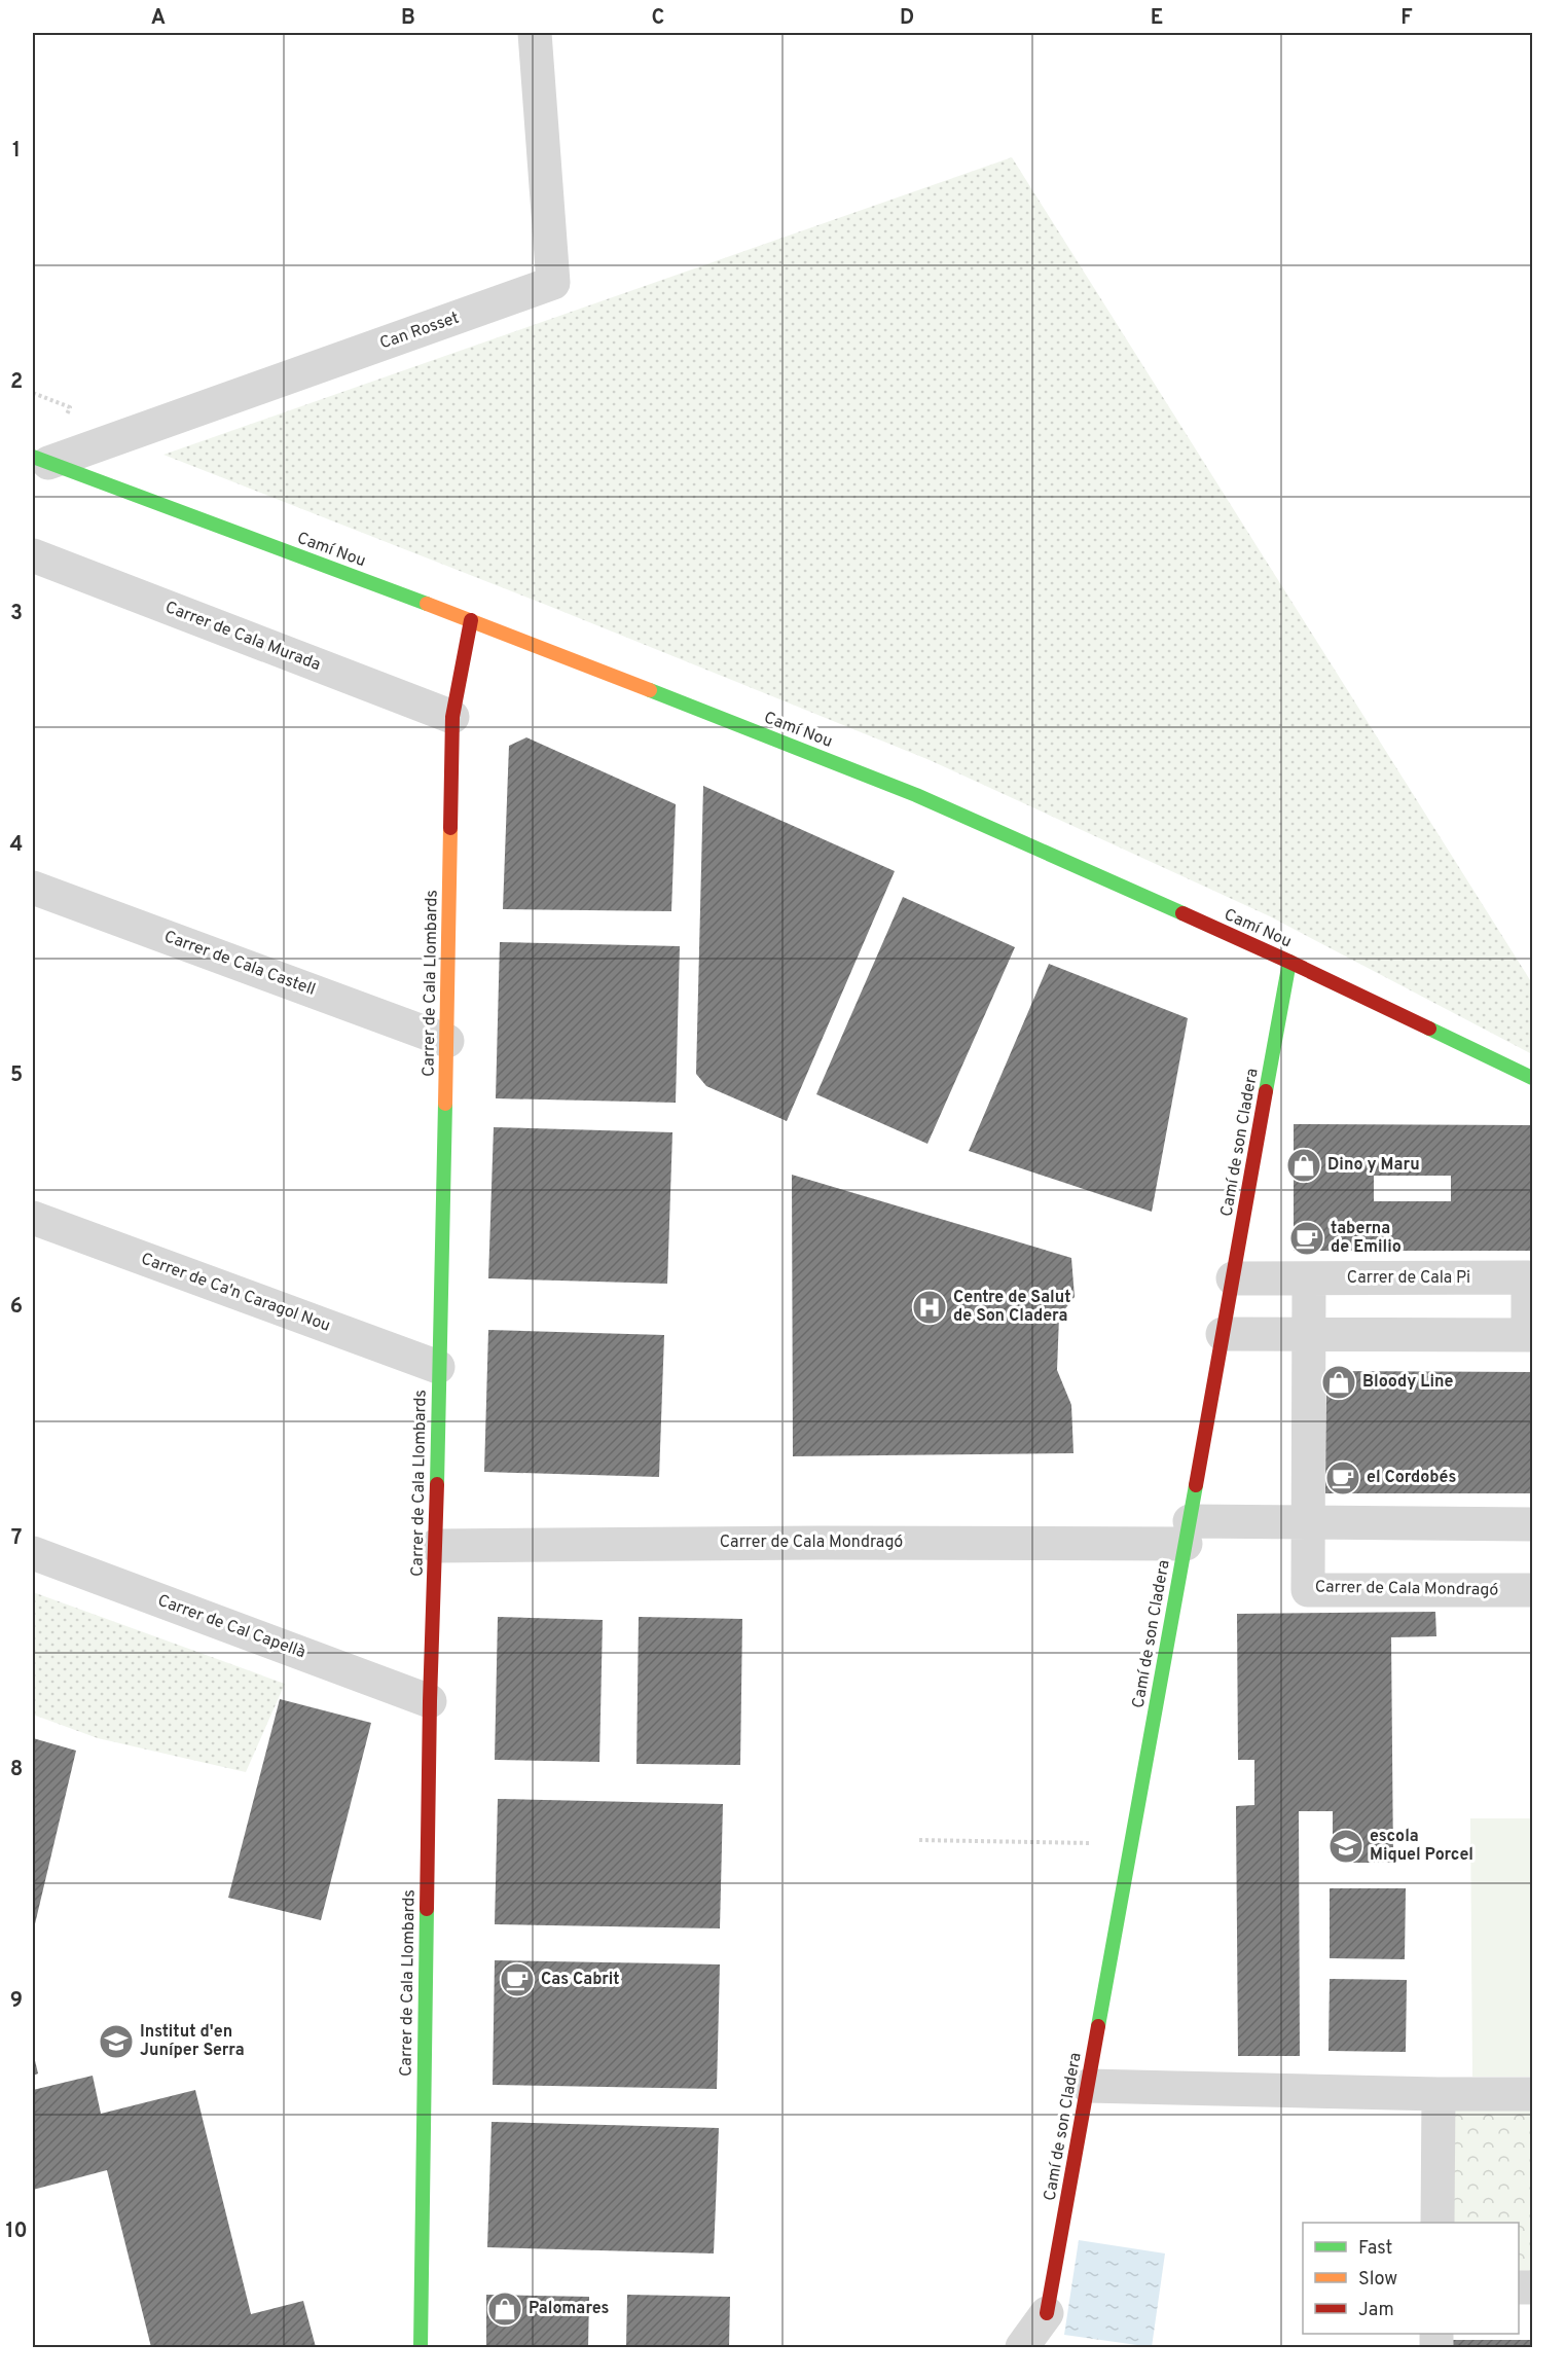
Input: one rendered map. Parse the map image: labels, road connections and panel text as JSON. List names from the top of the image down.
{
  "streets": {
    "street": [
      "Can Rosset",
      "Camí Nou",
      "Carrer de Cala Murada",
      "Carrer de Cala Castell",
      "Carrer de Cala Llombards",
      "Camí de son Cladera",
      "Carrer de Cala Pi",
      "Carrer de Ca'n Caragol Nou",
      "Carrer de Cala Mondragó",
      "Carrer de Cal Capellà"
    ]
  },
  "crossings": [
    ["Can Rosset", "Camí Nou"],
    ["Camí Nou", "Carrer de Cala Llombards"],
    ["Camí Nou", "Camí de son Cladera"],
    ["Carrer de Cala Murada", "Carrer de Cala Llombards"],
    ["Carrer de Cala Castell", "Carrer de Cala Llombards"],
    ["Carrer de Cala Llombards", "Carrer de Ca'n Caragol Nou"],
    ["Carrer de Cala Llombards", "Carrer de Cala Mondragó"],
    ["Carrer de Cala Llombards", "Carrer de Cal Capellà"],
    ["Camí de son Cladera", "Carrer de Cala Pi"],
    ["Camí de son Cladera", "Carrer de Cala Mondragó"]
  ],
  "places": {
    "shop": ["Dino y Maru", "Bloody Line", "Palomares"],
    "cafe": ["taberna de Emilio", "el Cordobés", "Cas Cabrit"],
    "hospital": ["Centre de Salut de Son Cladera"],
    "school or university": ["escola Miquel Porcel", "Institut d'en Juníper Serra"]
  },
  "legend": ["Fast", "Slow", "Jam"],
  "grid": {
    "columns": [
      "A",
      "B",
      "C",
      "D",
      "E",
      "F"
    ],
    "rows": [
      "1",
      "2",
      "3",
      "4",
      "5",
      "6",
      "7",
      "8",
      "9",
      "10"
    ]
  }
}
